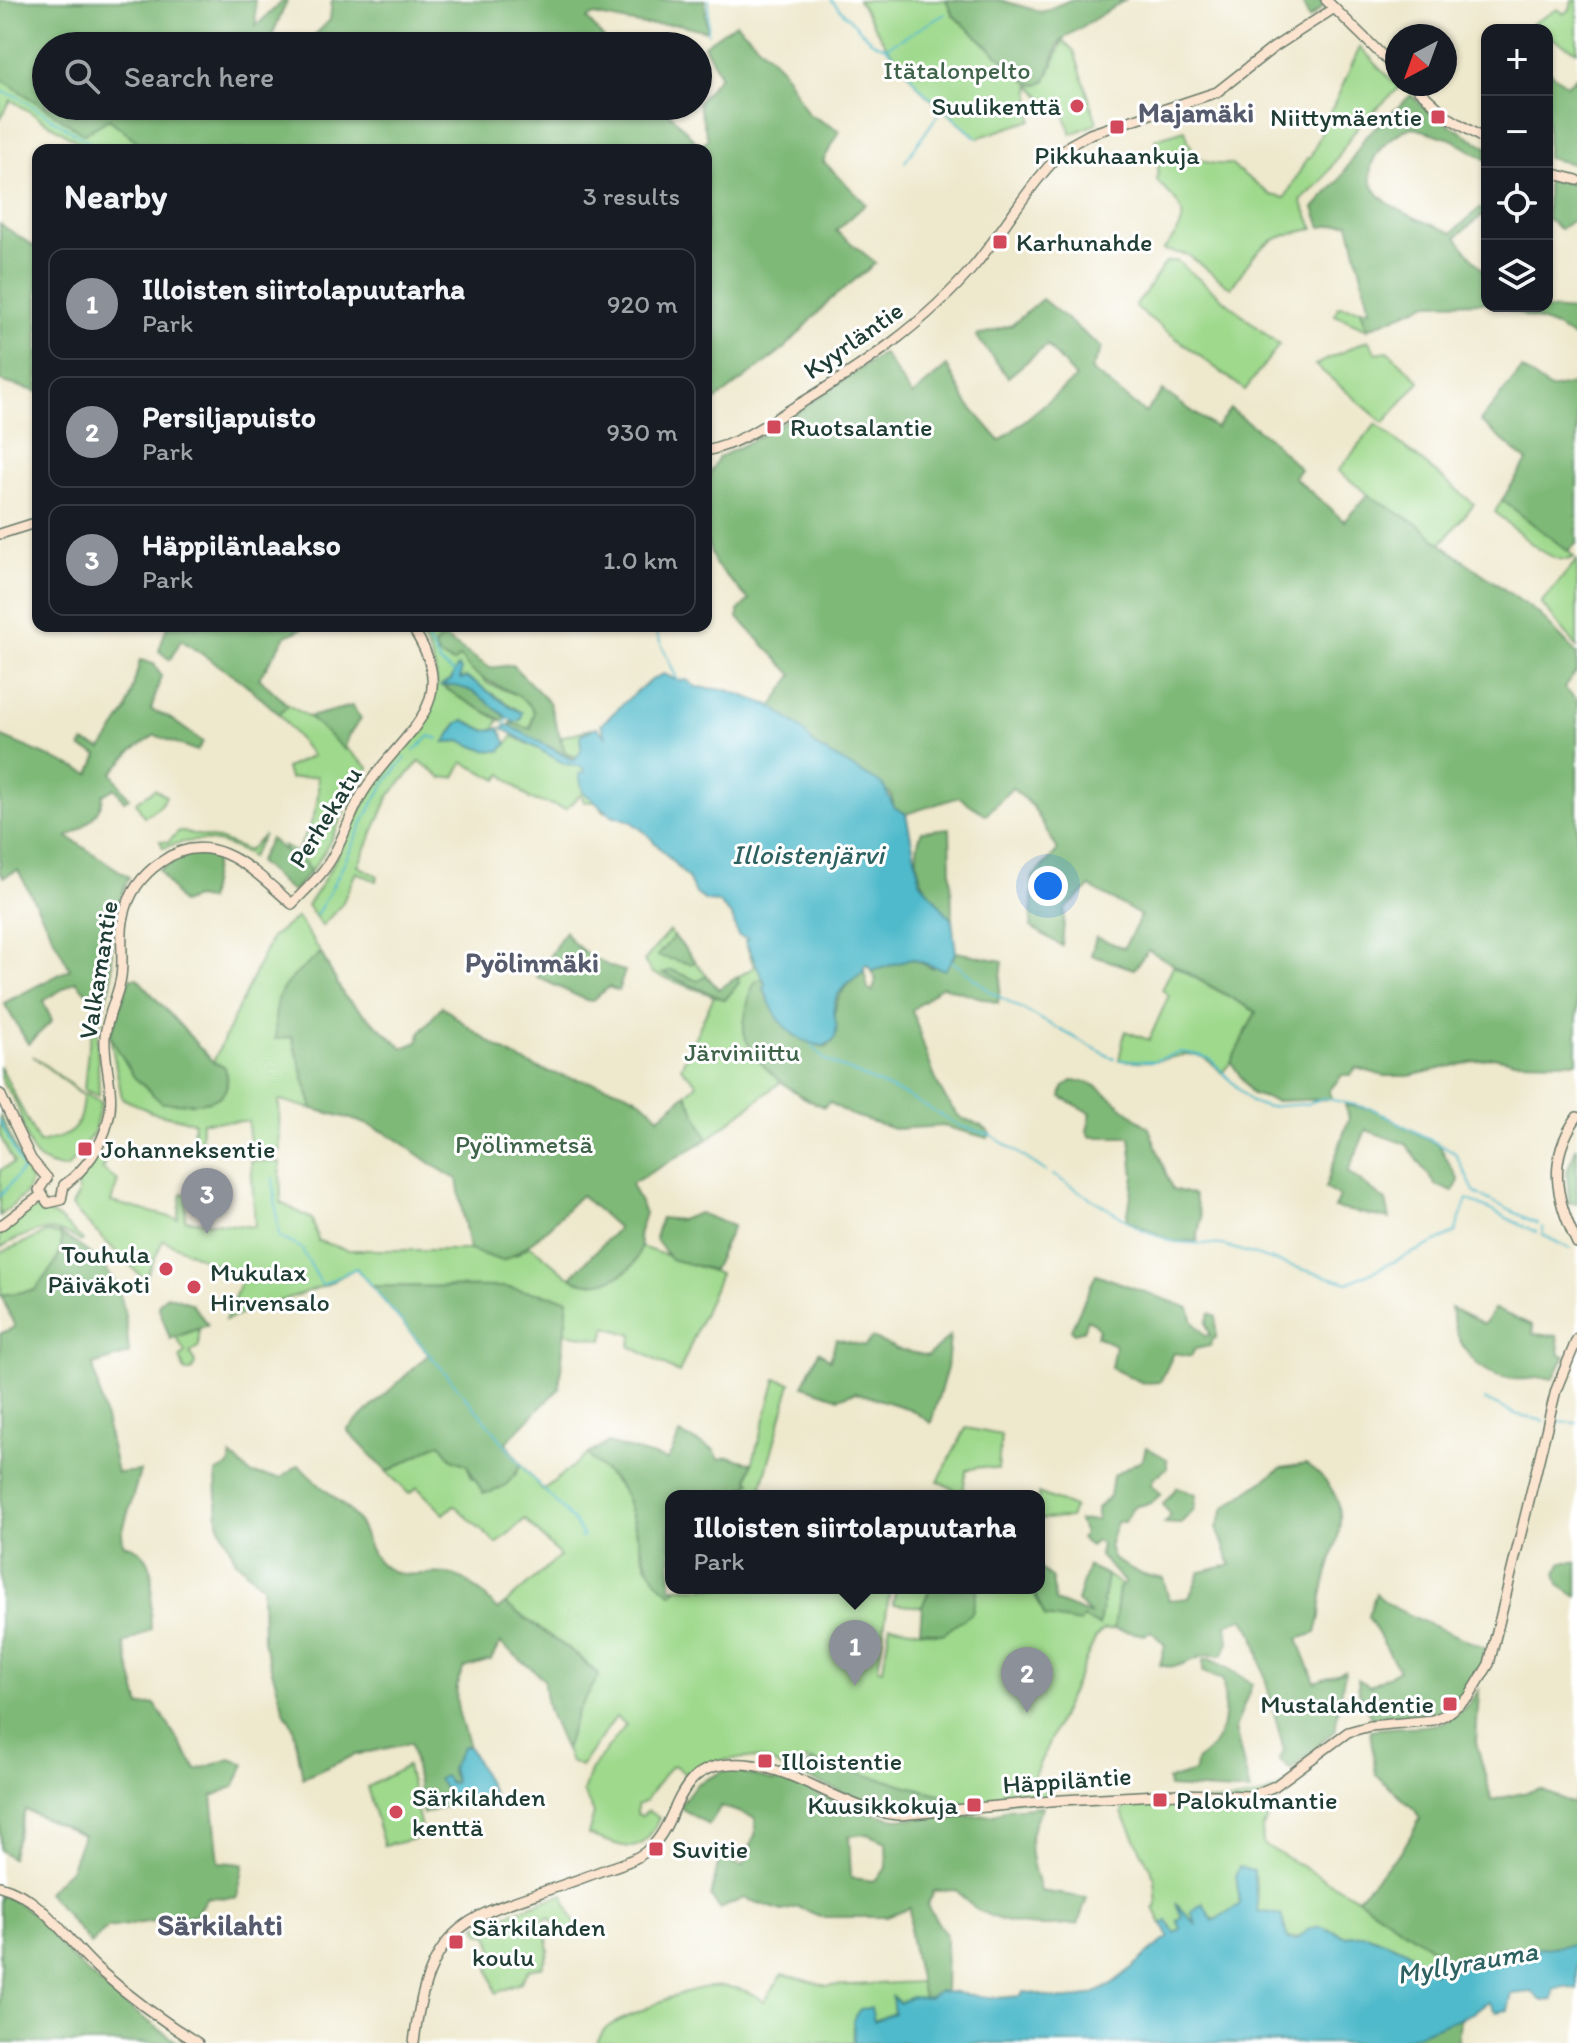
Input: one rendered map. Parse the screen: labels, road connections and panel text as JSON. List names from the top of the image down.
{
  "streets": {
    "street": [
      "Kyyrläntie",
      "Perhekatu",
      "Valkamantie",
      "Häppiläntie"
    ]
  },
  "crossings": [
    ["Perhekatu", "Valkamantie"]
  ],
  "districts": ["Majamäki", "Pyölinmäki", "Särkilahti"],
  "water": ["Illoistenjärvi", "Myllyrauma"],
  "parks": ["Itätalonpelto", "Järviniittu", "Pyölinmetsä"],
  "places": {
    "other": [
      "Suulikenttä",
      "Touhula Päiväkoti",
      "Mukulax Hirvensalo",
      "Särkilahden kenttä"
    ],
    "transit": [
      "Niittymäentie",
      "Pikkuhaankuja",
      "Karhunahde",
      "Ruotsalantie",
      "Johanneksentie",
      "Mustalahdentie",
      "Illoistentie",
      "Palokulmantie",
      "Kuusikkokuja",
      "Suvitie",
      "Särkilahden koulu"
    ]
  },
  "north": "bottom left",
  "page": {
    "map_buttons": ["+", "−"],
    "search": "Search here",
    "heading": ["Nearby", "3 results"],
    "list": [
      {
        "mark": "1",
        "name": "Illoisten siirtolapuutarha",
        "note": "Park",
        "value": "920 m"
      },
      {
        "mark": "2",
        "name": "Persiljapuisto",
        "note": "Park",
        "value": "930 m"
      },
      {
        "mark": "3",
        "name": "Häppilänlaakso",
        "note": "Park",
        "value": "1.0 km"
      }
    ],
    "pins": ["3", "1", "2"],
    "popup": ["Illoisten siirtolapuutarha", "Park"]
  }
}
